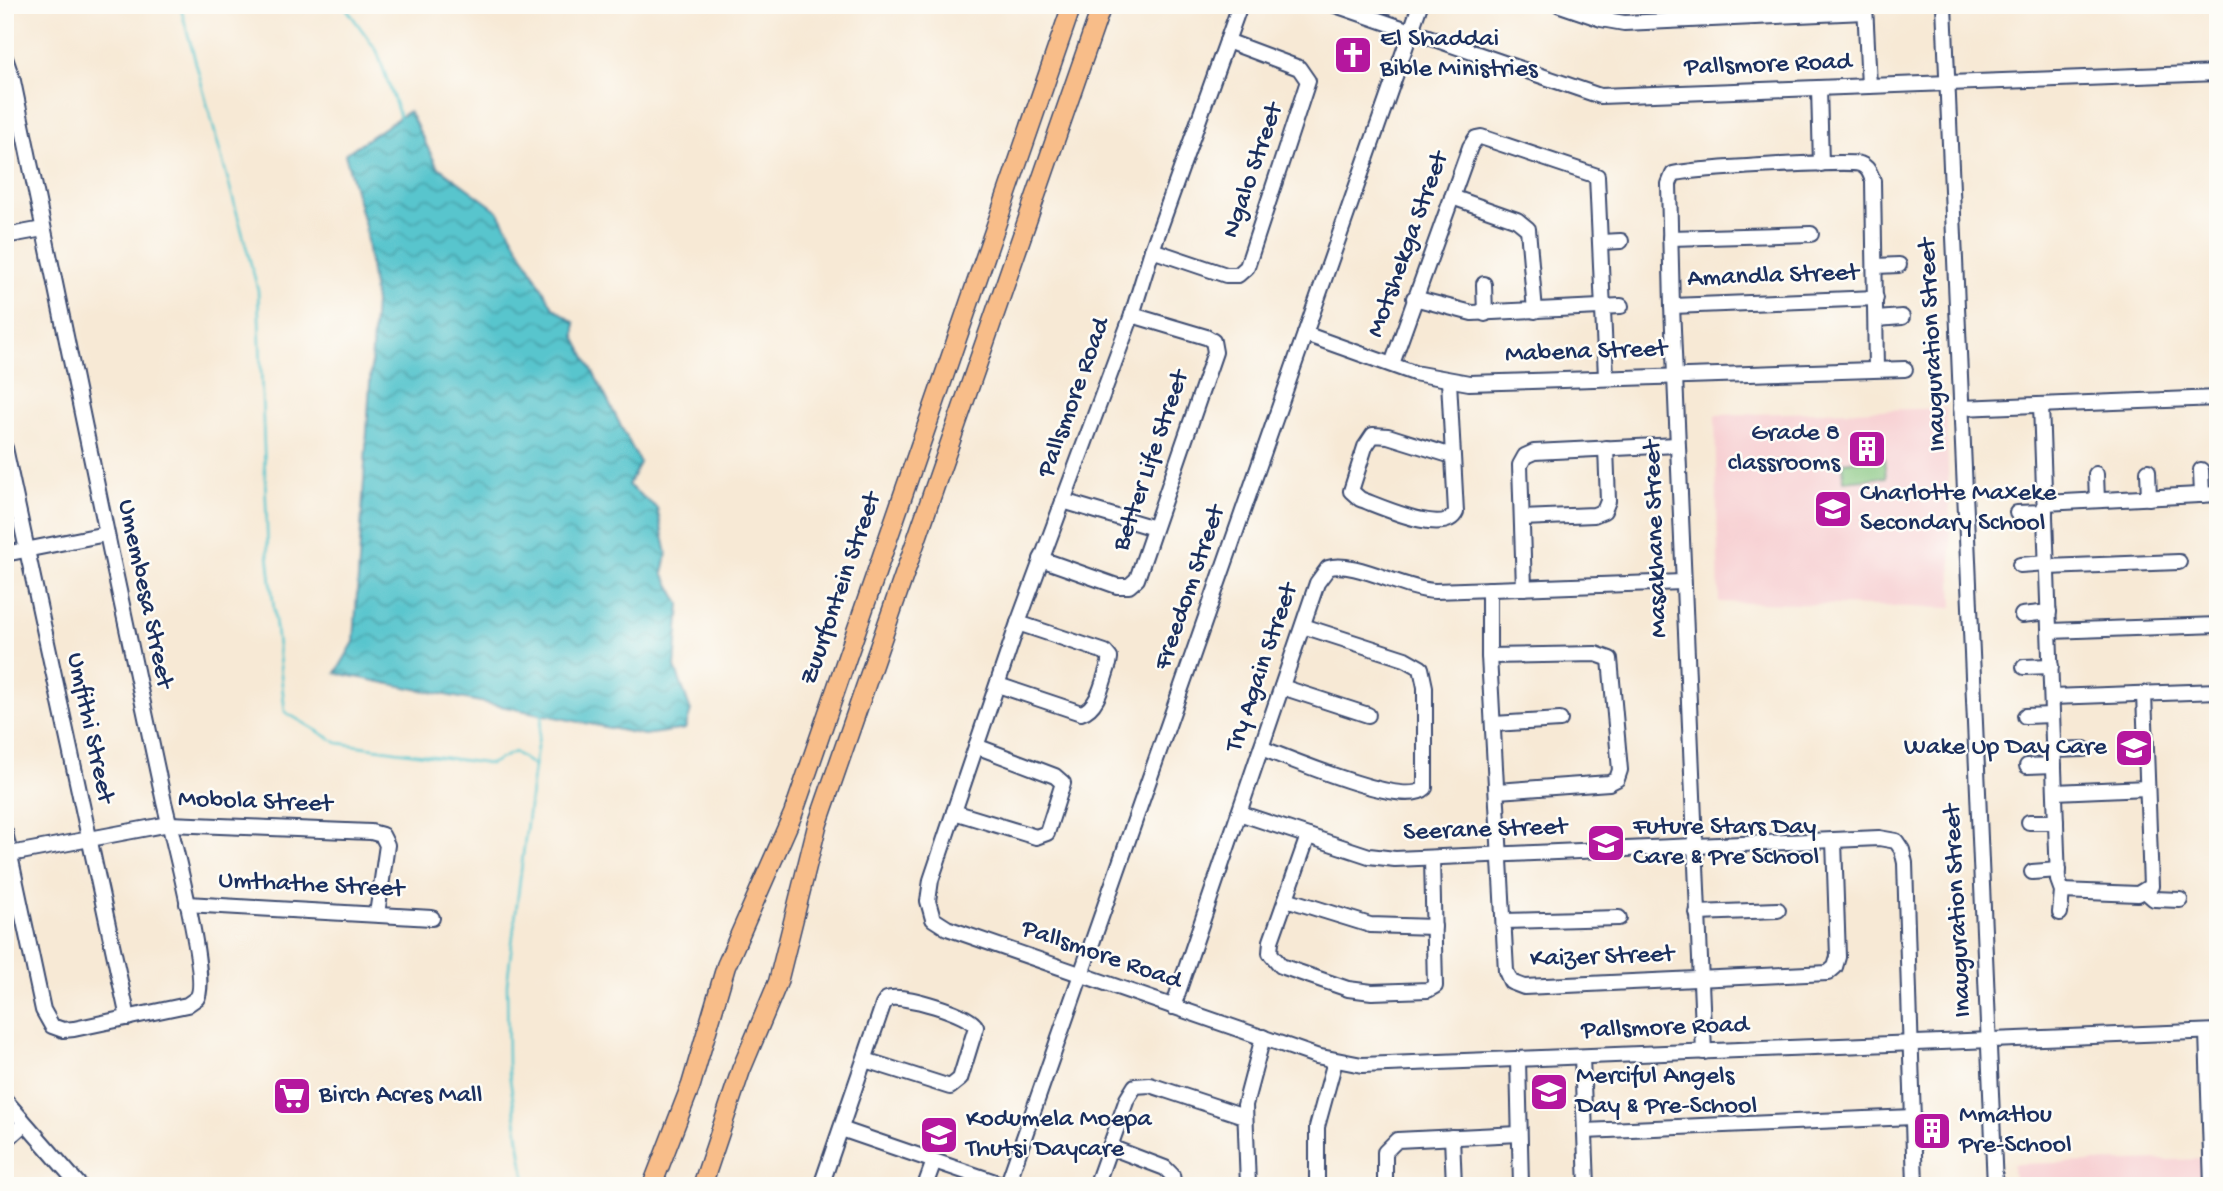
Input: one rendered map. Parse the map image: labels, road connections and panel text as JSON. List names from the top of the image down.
{
  "streets": {
    "main road": ["Zuurfontein Street"],
    "street": [
      "Pallsmore Road",
      "Ngalo Street",
      "Motshekga Street",
      "Amandla Street",
      "Inauguration Street",
      "Mabena Street",
      "Better Life Street",
      "Masakhane Street",
      "Freedom Street",
      "Umembesa Street",
      "Try Again Street",
      "Umfithi Street",
      "Mobola Street",
      "Seerane Street",
      "Umthathe Street",
      "Kaizer Street"
    ]
  },
  "crossings": [
    ["Pallsmore Road", "Ngalo Street"],
    ["Pallsmore Road", "Inauguration Street"],
    ["Pallsmore Road", "Better Life Street"],
    ["Pallsmore Road", "Masakhane Street"],
    ["Pallsmore Road", "Freedom Street"],
    ["Pallsmore Road", "Try Again Street"],
    ["Pallsmore Road", "Seerane Street"],
    ["Motshekga Street", "Mabena Street"],
    ["Amandla Street", "Masakhane Street"],
    ["Mabena Street", "Masakhane Street"],
    ["Mabena Street", "Freedom Street"],
    ["Masakhane Street", "Try Again Street"],
    ["Masakhane Street", "Seerane Street"],
    ["Masakhane Street", "Kaizer Street"],
    ["Umembesa Street", "Umfithi Street"],
    ["Umembesa Street", "Mobola Street"],
    ["Umembesa Street", "Umthathe Street"],
    ["Try Again Street", "Seerane Street"],
    ["Try Again Street", "Kaizer Street"],
    ["Umfithi Street", "Mobola Street"],
    ["Mobola Street", "Umthathe Street"],
    ["Seerane Street", "Kaizer Street"]
  ],
  "places": {
    "church": ["El Shaddai Bible Ministries"],
    "building": ["Grade 8 classrooms", "Mmatlou Pre-School"],
    "school or university": [
      "Charlotte Maxeke Secondary School",
      "Wake Up Day Care",
      "Future Stars Day Care & Pre School",
      "Merciful Angels Day & Pre-School",
      "Kodumela Moepa Thutsi Daycare"
    ],
    "supermarket": ["Birch Acres Mall"]
  }
}
